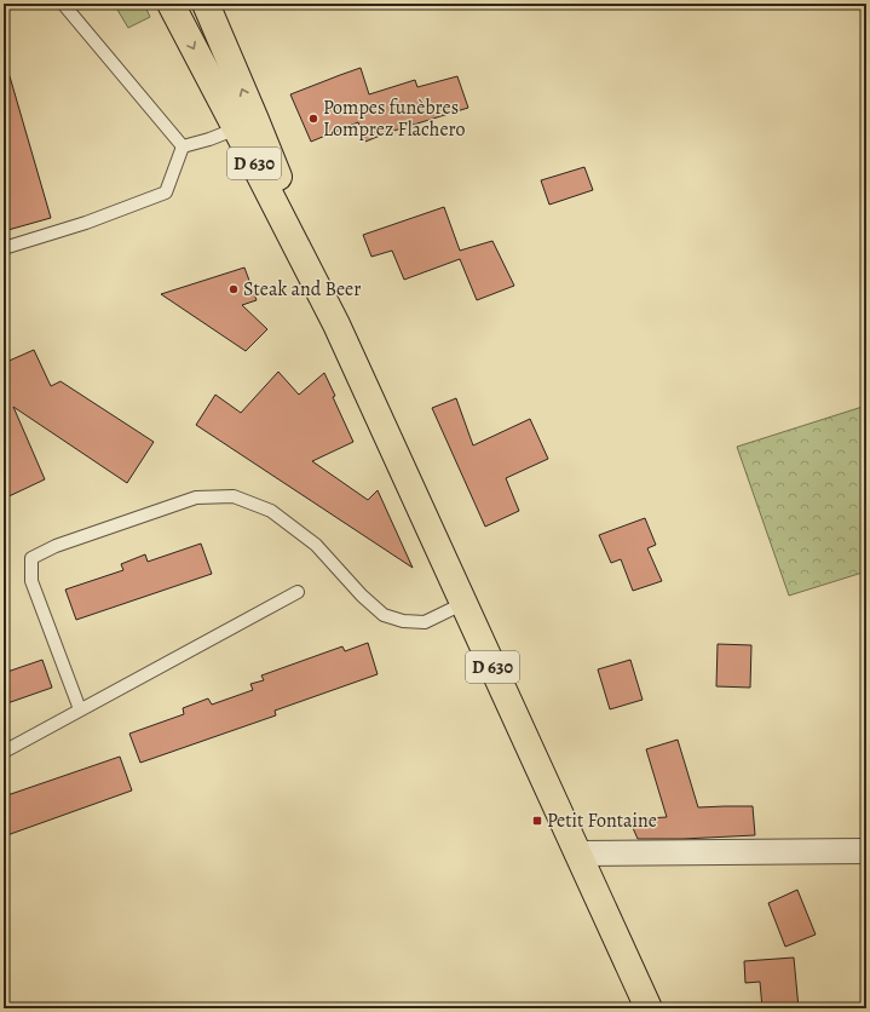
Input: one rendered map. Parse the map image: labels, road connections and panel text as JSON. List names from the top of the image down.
{
  "streets": {
    "main road": ["D 630"]
  },
  "places": {
    "other": ["Pompes funèbres Lomprez Flachero", "Steak and Beer"],
    "transit": ["Petit Fontaine"]
  }
}
